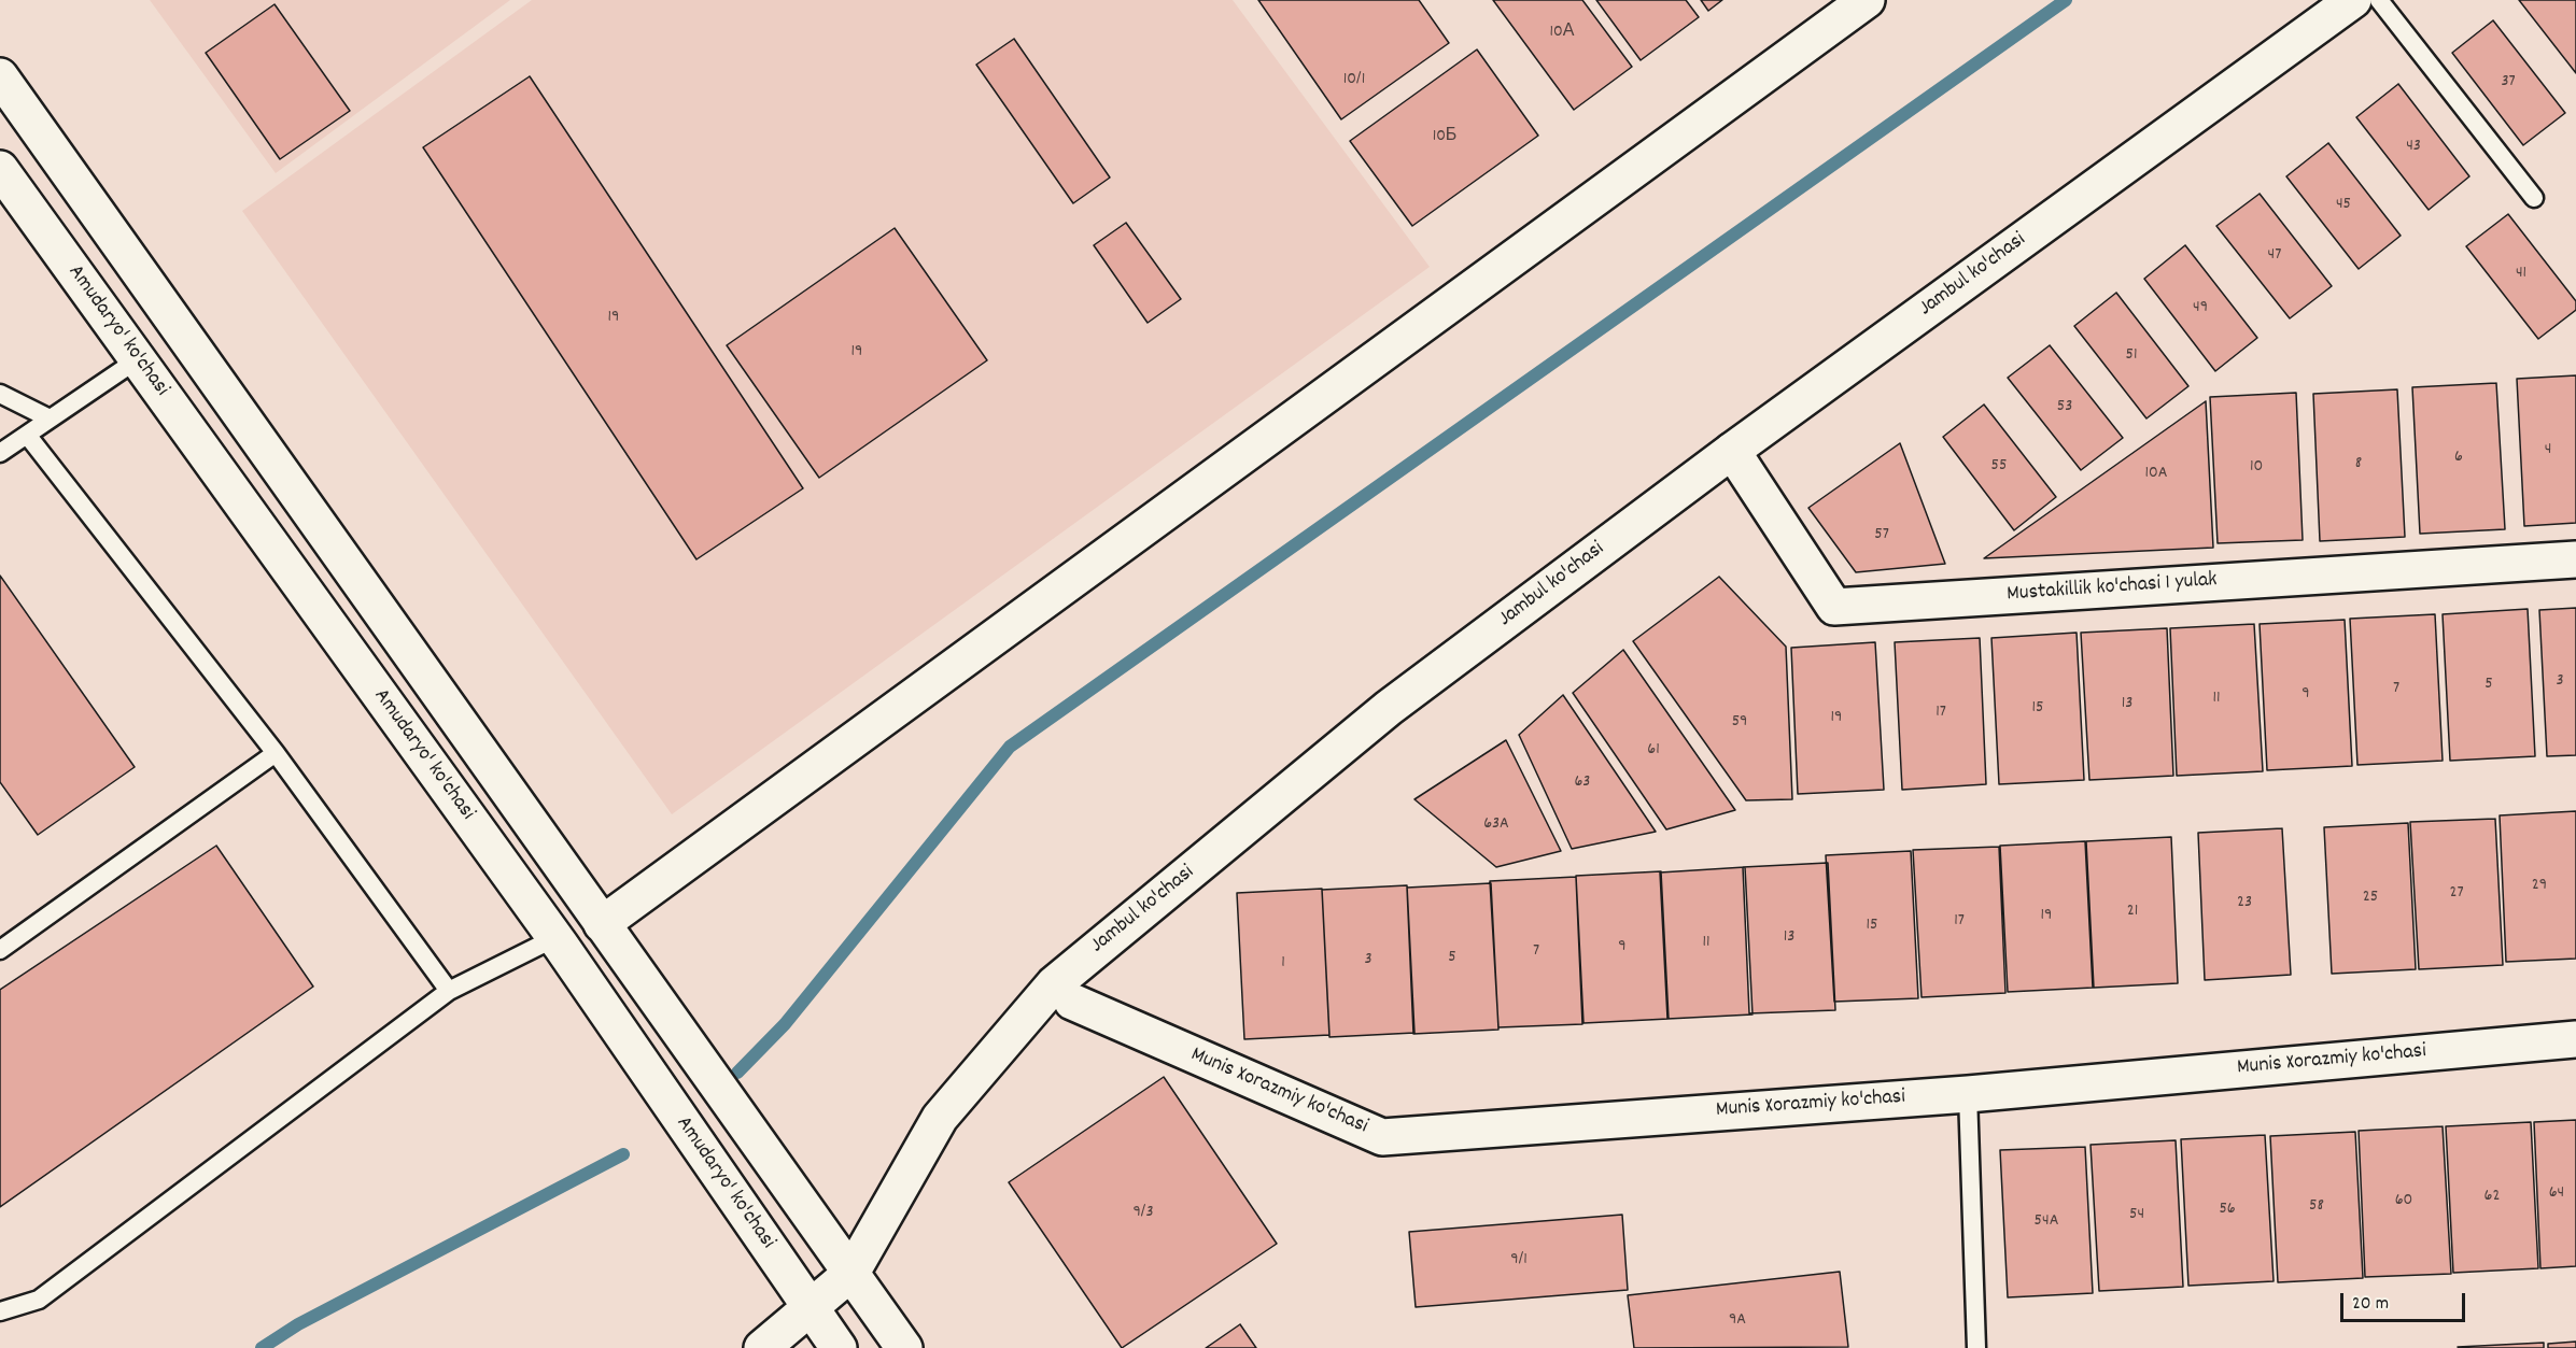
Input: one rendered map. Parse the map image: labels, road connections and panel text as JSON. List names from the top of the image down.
{
  "streets": {
    "street": [
      "Jambul ko'chasi",
      "Amudaryo' ko'chasi",
      "Mustakillik ko'chasi 1 yulak",
      "Munis Xorazmiy ko'chasi"
    ]
  },
  "crossings": [
    ["Jambul ko'chasi", "Mustakillik ko'chasi 1 yulak"]
  ],
  "house_numbers": [
    "10А",
    "10/1",
    "37",
    "10Б",
    "43",
    "45",
    "47",
    "41",
    "49",
    "19",
    "19",
    "51",
    "53",
    "4",
    "6",
    "8",
    "55",
    "10",
    "10A",
    "57",
    "3",
    "5",
    "7",
    "9",
    "11",
    "13",
    "15",
    "17",
    "19",
    "59",
    "61",
    "63",
    "63A",
    "29",
    "27",
    "25",
    "23",
    "21",
    "19",
    "17",
    "15",
    "13",
    "11",
    "9",
    "7",
    "5",
    "3",
    "1",
    "64",
    "62",
    "60",
    "58",
    "56",
    "9/3",
    "54",
    "54A",
    "9/1",
    "9A"
  ],
  "scale_bar": "20 m"
}
